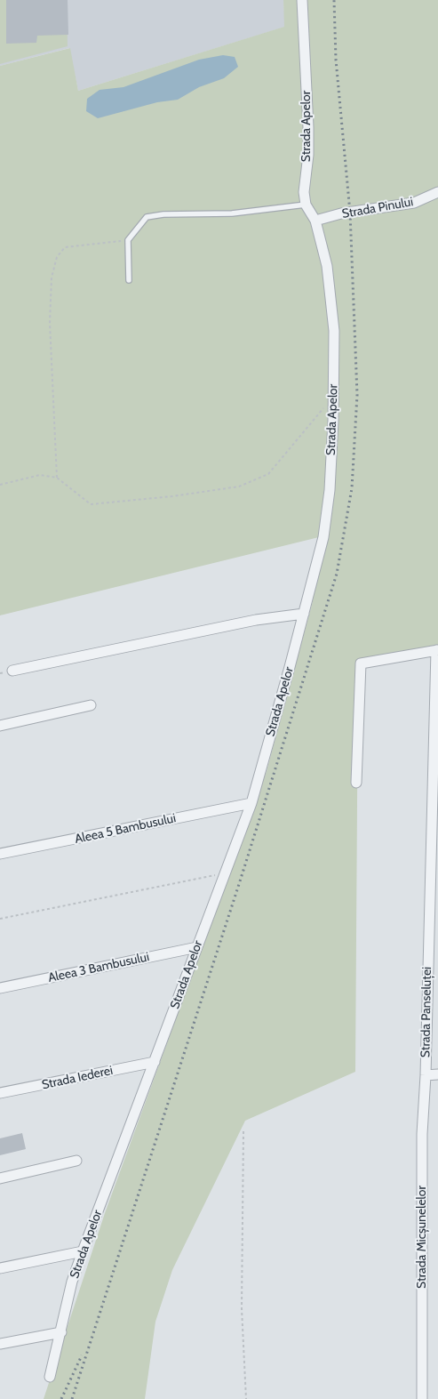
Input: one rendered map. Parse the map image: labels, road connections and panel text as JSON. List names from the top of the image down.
{
  "streets": {
    "street": [
      "Strada Apelor",
      "Strada Pinului",
      "Aleea 5 Bambusului",
      "Aleea 3 Bambusului",
      "Strada Panseluței",
      "Strada Iederei",
      "Strada Micșunelelor"
    ]
  },
  "crossings": [
    ["Strada Apelor", "Strada Pinului"],
    ["Strada Apelor", "Aleea 5 Bambusului"],
    ["Strada Apelor", "Aleea 3 Bambusului"],
    ["Strada Apelor", "Strada Iederei"],
    ["Strada Panseluței", "Strada Micșunelelor"]
  ]
}
